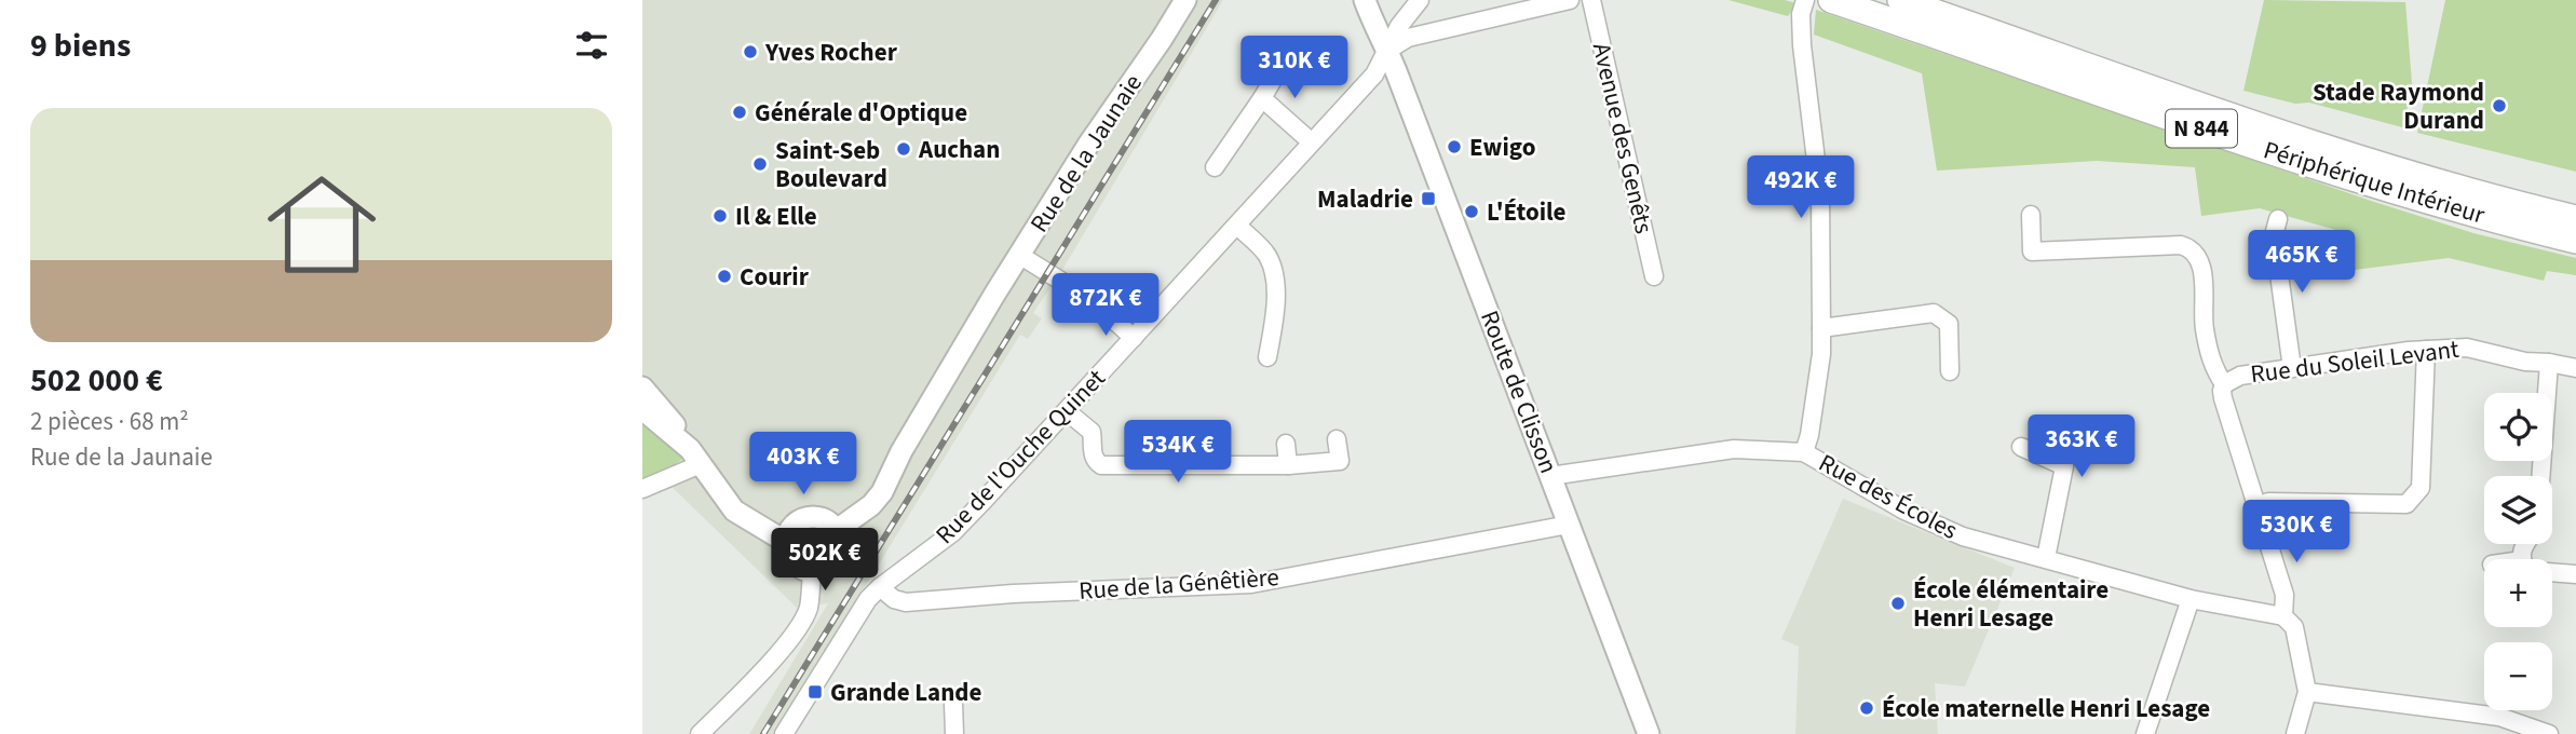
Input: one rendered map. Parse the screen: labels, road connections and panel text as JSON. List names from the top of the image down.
{
  "streets": {
    "highway": ["N 844", "Périphérique Intérieur"],
    "main road": ["Rue de la Jaunaie", "Route de Clisson"],
    "street": [
      "Avenue des Genêts",
      "Rue du Soleil Levant",
      "Rue de l'Ouche Quinet",
      "Rue des Écoles",
      "Rue de la Génêtière"
    ]
  },
  "crossings": [
    ["Route de Clisson", "Rue de l'Ouche Quinet"],
    ["Route de Clisson", "Rue des Écoles"],
    ["Route de Clisson", "Rue de la Génêtière"],
    ["Rue de l'Ouche Quinet", "Rue de la Génêtière"]
  ],
  "places": {
    "other": [
      "Yves Rocher",
      "Stade Raymond Durand",
      "Générale d'Optique",
      "Ewigo",
      "Auchan",
      "Saint-Seb Boulevard",
      "L'Étoile",
      "Il & Elle",
      "Courir",
      "École élémentaire Henri Lesage",
      "École maternelle Henri Lesage"
    ],
    "transit": ["Maladrie", "Grande Lande"]
  },
  "page": {
    "heading": "9 biens",
    "price": [
      "310K €",
      "492K €",
      "465K €",
      "872K €",
      "363K €",
      "534K €",
      "403K €",
      "530K €",
      "502K €"
    ],
    "list": [
      {
        "name": "502 000 €",
        "note": "2 pièces · 68 m² · Rue de la Jaunaie"
      }
    ],
    "map_buttons": ["+", "−"]
  }
}
